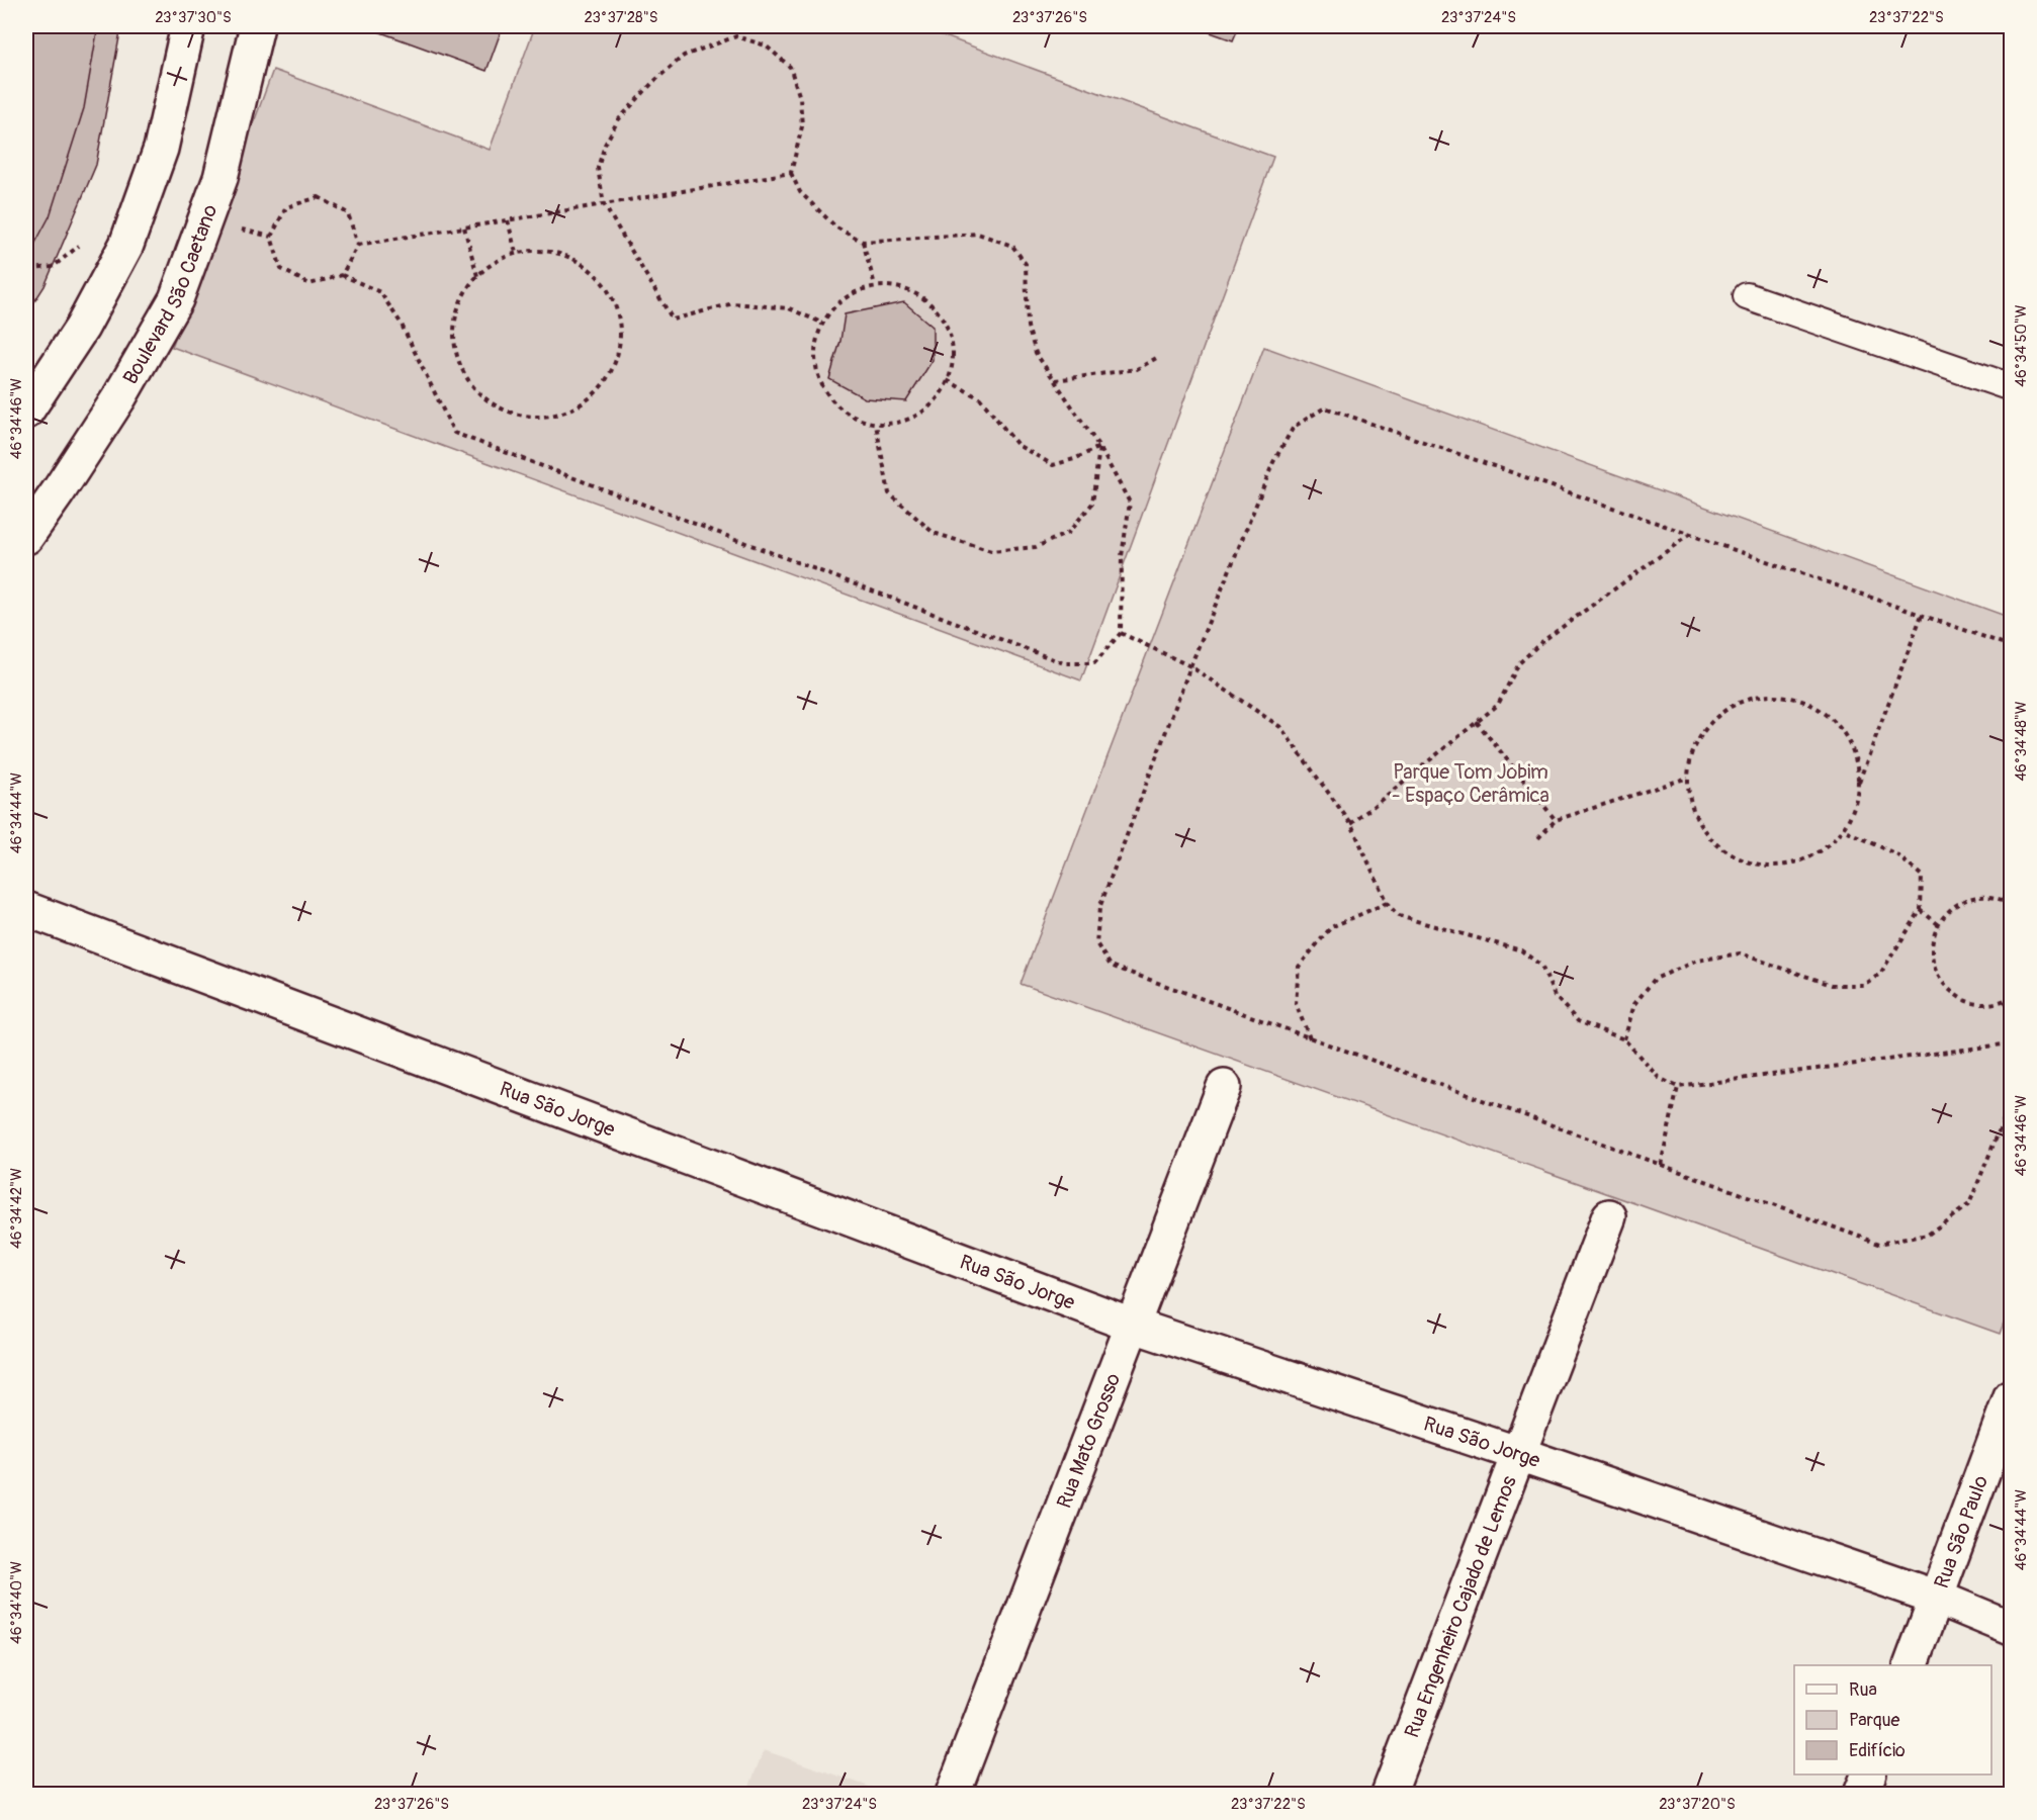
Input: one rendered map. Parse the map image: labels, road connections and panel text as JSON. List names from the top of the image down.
{
  "streets": {
    "street": [
      "Boulevard São Caetano",
      "Rua São Jorge",
      "Rua Mato Grosso",
      "Rua São Paulo",
      "Rua Engenheiro Cajado de Lemos"
    ]
  },
  "crossings": [
    ["Rua São Jorge", "Rua Mato Grosso"],
    ["Rua São Jorge", "Rua São Paulo"],
    ["Rua São Jorge", "Rua Engenheiro Cajado de Lemos"]
  ],
  "parks": ["Parque Tom Jobim - Espaço Cerâmica"],
  "legend": ["Rua", "Parque", "Edifício"],
  "coordinates": [
    "23°37'30\"S",
    "23°37'28\"S",
    "23°37'26\"S",
    "23°37'24\"S",
    "23°37'22\"S",
    "46°34'50\"W",
    "46°34'46\"W",
    "46°34'48\"W",
    "46°34'44\"W",
    "46°34'42\"W",
    "46°34'40\"W",
    "23°37'20\"S"
  ]
}
